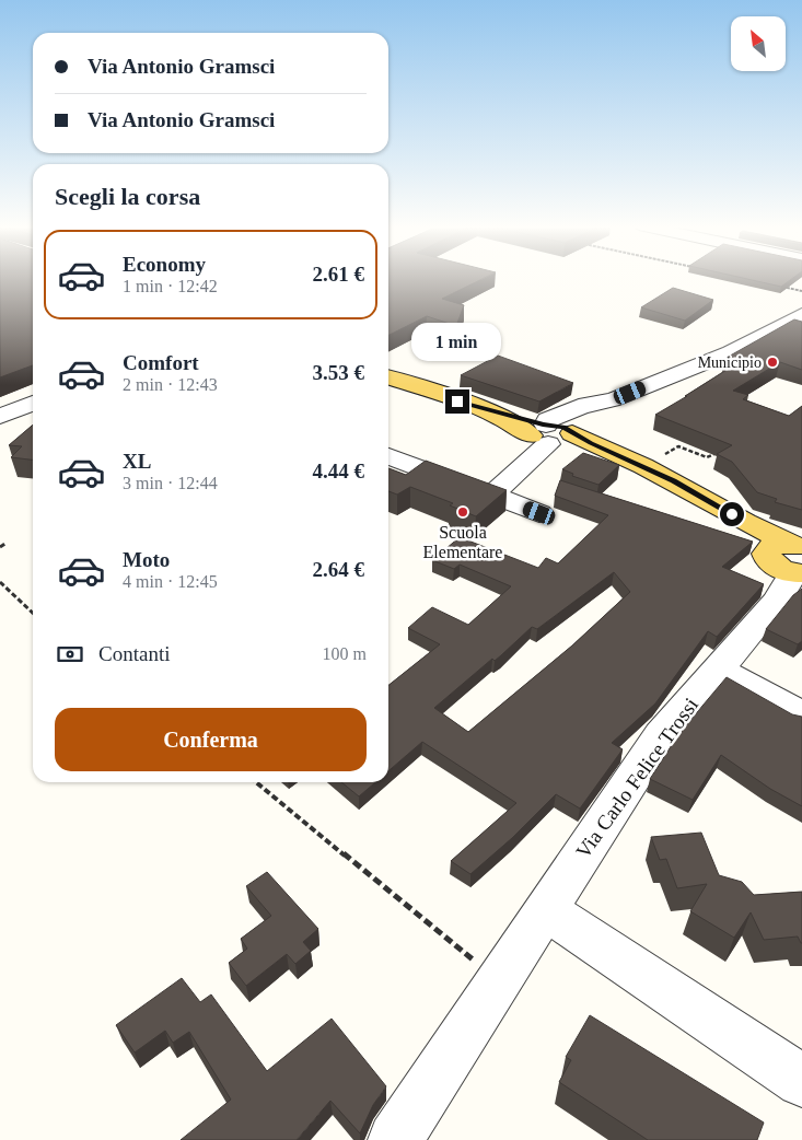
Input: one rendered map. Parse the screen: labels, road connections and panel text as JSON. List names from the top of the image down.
{
  "streets": {
    "street": ["Via Carlo Felice Trossi"]
  },
  "places": ["Municipio", "Scuola Elementare"],
  "north": "top left",
  "page": {
    "banner": ["Via Antonio Gramsci", "Via Antonio Gramsci"],
    "heading": "Scegli la corsa",
    "list": [
      {
        "name": "Economy",
        "note": "1 min · 12:42",
        "value": "2.61 €"
      },
      {
        "name": "Comfort",
        "note": "2 min · 12:43",
        "value": "3.53 €"
      },
      {
        "name": "XL",
        "note": "3 min · 12:44",
        "value": "4.44 €"
      },
      {
        "name": "Moto",
        "note": "4 min · 12:45",
        "value": "2.64 €"
      }
    ],
    "bubble": "1 min",
    "pay": ["Contanti", "100 m"],
    "buttons": "Conferma"
  }
}
